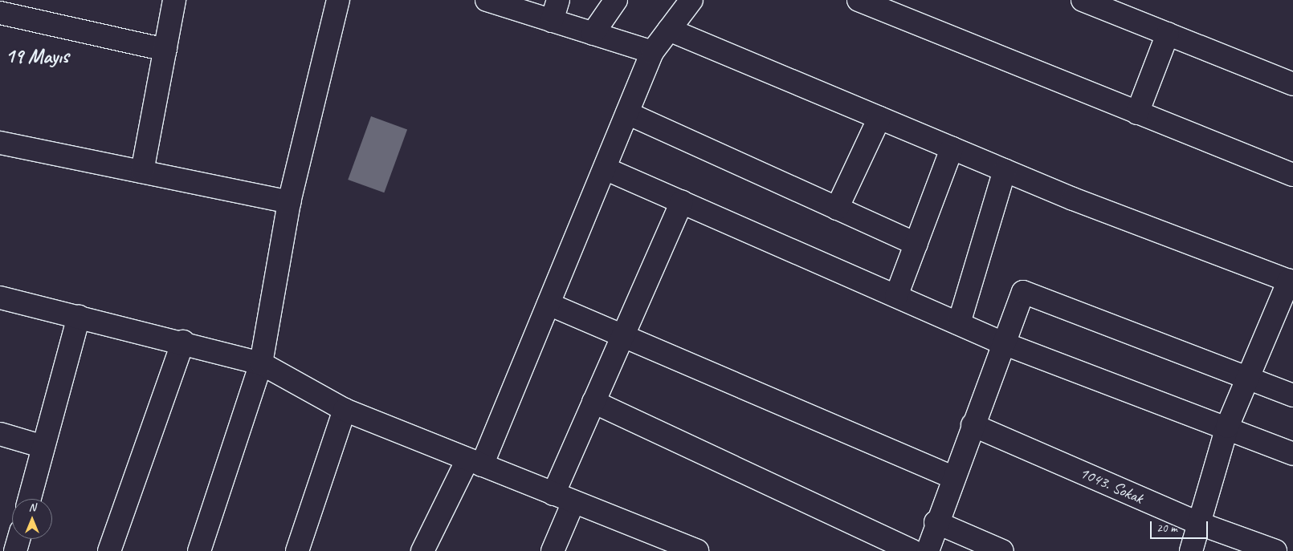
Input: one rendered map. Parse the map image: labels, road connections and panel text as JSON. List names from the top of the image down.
{
  "streets": {
    "street": ["1043. Sokak"]
  },
  "districts": ["19 Mayıs"],
  "scale_bar": "20 m",
  "north": "top"
}
